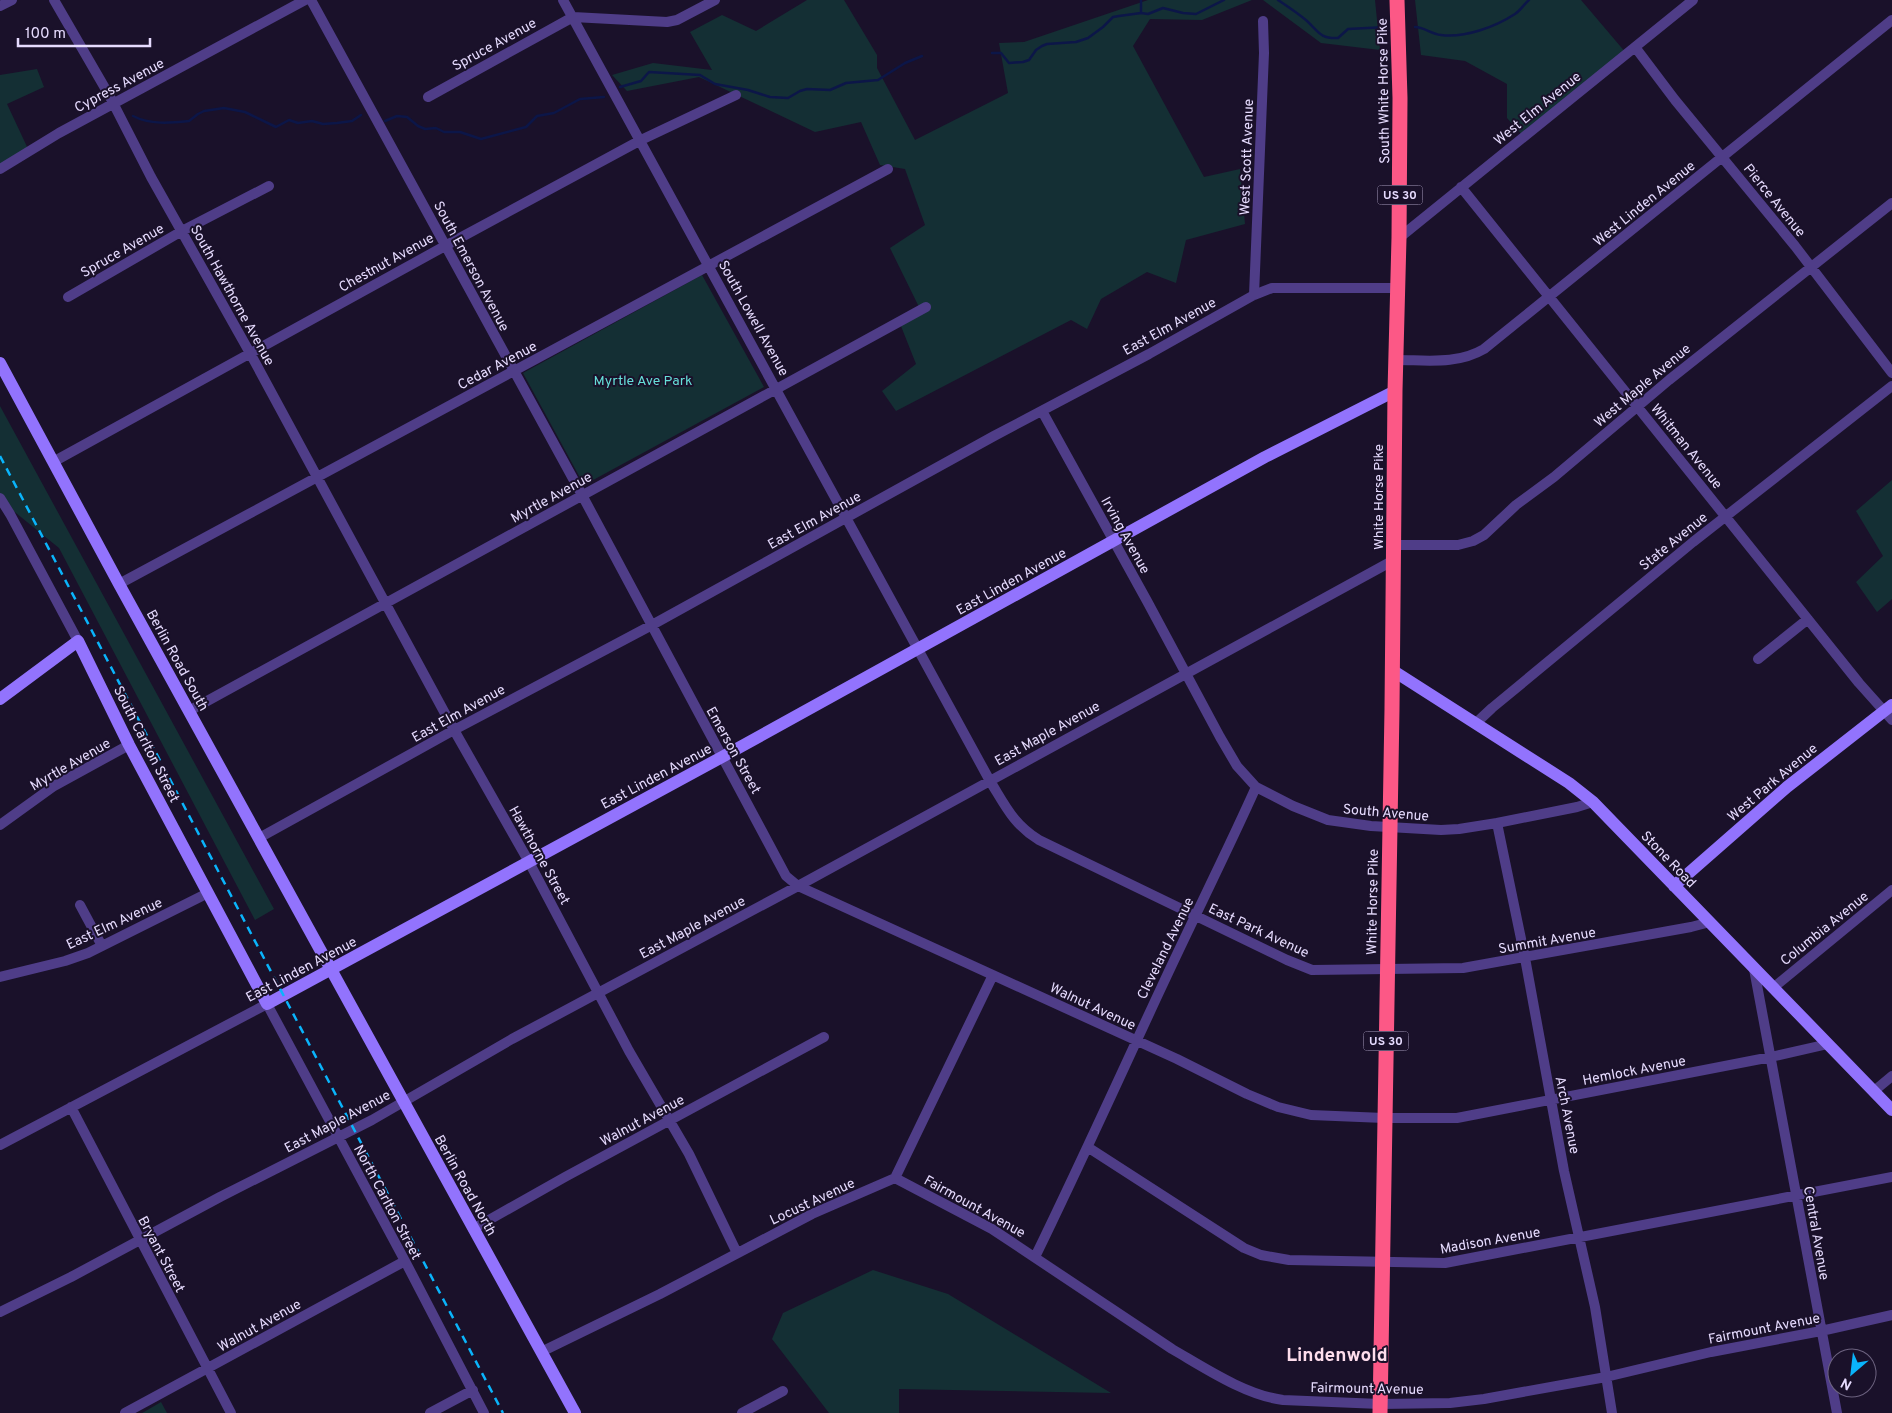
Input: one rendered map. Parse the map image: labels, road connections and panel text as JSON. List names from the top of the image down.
{
  "streets": {
    "highway": ["South White Horse Pike", "US 30", "White Horse Pike"],
    "street": [
      "Spruce Avenue",
      "Cypress Avenue",
      "West Elm Avenue",
      "West Scott Avenue",
      "Pierce Avenue",
      "West Linden Avenue",
      "Chestnut Avenue",
      "South Emerson Avenue",
      "South Hawthorne Avenue",
      "South Lowell Avenue",
      "East Elm Avenue",
      "Cedar Avenue",
      "West Maple Avenue",
      "Whitman Avenue",
      "Myrtle Avenue",
      "Irving Avenue",
      "State Avenue",
      "East Linden Avenue",
      "Berlin Road South",
      "East Maple Avenue",
      "South Carlton Street",
      "Emerson Street",
      "West Park Avenue",
      "South Avenue",
      "Hawthorne Street",
      "Stone Road",
      "Columbia Avenue",
      "East Park Avenue",
      "Summit Avenue",
      "Cleveland Avenue",
      "Walnut Avenue",
      "Hemlock Avenue",
      "Arch Avenue",
      "Berlin Road North",
      "Locust Avenue",
      "North Carlton Street",
      "Fairmount Avenue",
      "Central Avenue",
      "Madison Avenue",
      "Bryant Street"
    ]
  },
  "crossings": [
    ["Spruce Avenue", "South Hawthorne Avenue"],
    ["Spruce Avenue", "South Lowell Avenue"],
    ["Cypress Avenue", "South Hawthorne Avenue"],
    ["South White Horse Pike", "West Elm Avenue"],
    ["South White Horse Pike", "West Linden Avenue"],
    ["South White Horse Pike", "East Elm Avenue"],
    ["South White Horse Pike", "White Horse Pike"],
    ["South White Horse Pike", "East Linden Avenue"],
    ["West Elm Avenue", "Pierce Avenue"],
    ["West Elm Avenue", "Whitman Avenue"],
    ["West Scott Avenue", "East Elm Avenue"],
    ["Pierce Avenue", "West Linden Avenue"],
    ["Pierce Avenue", "West Maple Avenue"],
    ["West Linden Avenue", "Whitman Avenue"],
    ["Chestnut Avenue", "South Emerson Avenue"],
    ["Chestnut Avenue", "South Hawthorne Avenue"],
    ["Chestnut Avenue", "South Lowell Avenue"],
    ["Chestnut Avenue", "Berlin Road South"],
    ["South Emerson Avenue", "East Elm Avenue"],
    ["South Emerson Avenue", "Cedar Avenue"],
    ["South Emerson Avenue", "Myrtle Avenue"],
    ["South Emerson Avenue", "Emerson Street"],
    ["South Hawthorne Avenue", "Cedar Avenue"],
    ["South Hawthorne Avenue", "Myrtle Avenue"],
    ["South Hawthorne Avenue", "Hawthorne Street"],
    ["South Lowell Avenue", "East Elm Avenue"],
    ["South Lowell Avenue", "Cedar Avenue"],
    ["South Lowell Avenue", "Myrtle Avenue"],
    ["South Lowell Avenue", "East Linden Avenue"],
    ["South Lowell Avenue", "East Maple Avenue"],
    ["South Lowell Avenue", "East Park Avenue"],
    ["East Elm Avenue", "Irving Avenue"],
    ["East Elm Avenue", "Berlin Road South"],
    ["East Elm Avenue", "South Carlton Street"],
    ["East Elm Avenue", "Emerson Street"],
    ["East Elm Avenue", "Hawthorne Street"],
    ["Cedar Avenue", "Berlin Road South"],
    ["West Maple Avenue", "Whitman Avenue"],
    ["West Maple Avenue", "White Horse Pike"],
    ["Whitman Avenue", "State Avenue"],
    ["Whitman Avenue", "West Park Avenue"],
    ["Myrtle Avenue", "Berlin Road South"],
    ["Myrtle Avenue", "South Carlton Street"],
    ["Myrtle Avenue", "Hawthorne Street"],
    ["White Horse Pike", "East Linden Avenue"],
    ["White Horse Pike", "East Maple Avenue"],
    ["White Horse Pike", "South Avenue"],
    ["White Horse Pike", "Stone Road"],
    ["White Horse Pike", "East Park Avenue"],
    ["White Horse Pike", "Summit Avenue"],
    ["White Horse Pike", "Walnut Avenue"],
    ["White Horse Pike", "Hemlock Avenue"],
    ["White Horse Pike", "Fairmount Avenue"],
    ["White Horse Pike", "Madison Avenue"],
    ["Irving Avenue", "East Linden Avenue"],
    ["Irving Avenue", "East Maple Avenue"],
    ["Irving Avenue", "South Avenue"],
    ["State Avenue", "Stone Road"],
    ["East Linden Avenue", "Berlin Road South"],
    ["East Linden Avenue", "South Carlton Street"],
    ["East Linden Avenue", "Emerson Street"],
    ["East Linden Avenue", "Hawthorne Street"],
    ["East Linden Avenue", "Berlin Road North"],
    ["East Linden Avenue", "North Carlton Street"],
    ["East Linden Avenue", "Bryant Street"],
    ["Berlin Road South", "Berlin Road North"],
    ["East Maple Avenue", "Emerson Street"],
    ["East Maple Avenue", "South Avenue"],
    ["East Maple Avenue", "Hawthorne Street"],
    ["East Maple Avenue", "Walnut Avenue"],
    ["East Maple Avenue", "Berlin Road North"],
    ["East Maple Avenue", "North Carlton Street"],
    ["East Maple Avenue", "Bryant Street"],
    ["South Carlton Street", "North Carlton Street"],
    ["Emerson Street", "Walnut Avenue"],
    ["West Park Avenue", "Stone Road"],
    ["South Avenue", "Stone Road"],
    ["South Avenue", "Cleveland Avenue"],
    ["South Avenue", "Arch Avenue"],
    ["Hawthorne Street", "Walnut Avenue"],
    ["Hawthorne Street", "Locust Avenue"],
    ["Stone Road", "Columbia Avenue"],
    ["Stone Road", "Summit Avenue"],
    ["Stone Road", "Hemlock Avenue"],
    ["Stone Road", "Central Avenue"],
    ["East Park Avenue", "Summit Avenue"],
    ["East Park Avenue", "Cleveland Avenue"],
    ["Summit Avenue", "Arch Avenue"],
    ["Cleveland Avenue", "Walnut Avenue"],
    ["Cleveland Avenue", "Fairmount Avenue"],
    ["Cleveland Avenue", "Madison Avenue"],
    ["Walnut Avenue", "Hemlock Avenue"],
    ["Walnut Avenue", "Berlin Road North"],
    ["Walnut Avenue", "North Carlton Street"],
    ["Walnut Avenue", "Bryant Street"],
    ["Hemlock Avenue", "Arch Avenue"],
    ["Hemlock Avenue", "Central Avenue"],
    ["Arch Avenue", "Fairmount Avenue"],
    ["Arch Avenue", "Madison Avenue"],
    ["Berlin Road North", "Locust Avenue"],
    ["Locust Avenue", "Fairmount Avenue"],
    ["Fairmount Avenue", "Central Avenue"],
    ["Central Avenue", "Madison Avenue"]
  ],
  "districts": ["Lindenwold"],
  "parks": ["Myrtle Ave Park"],
  "scale_bar": "100 m",
  "north": "bottom left"
}
